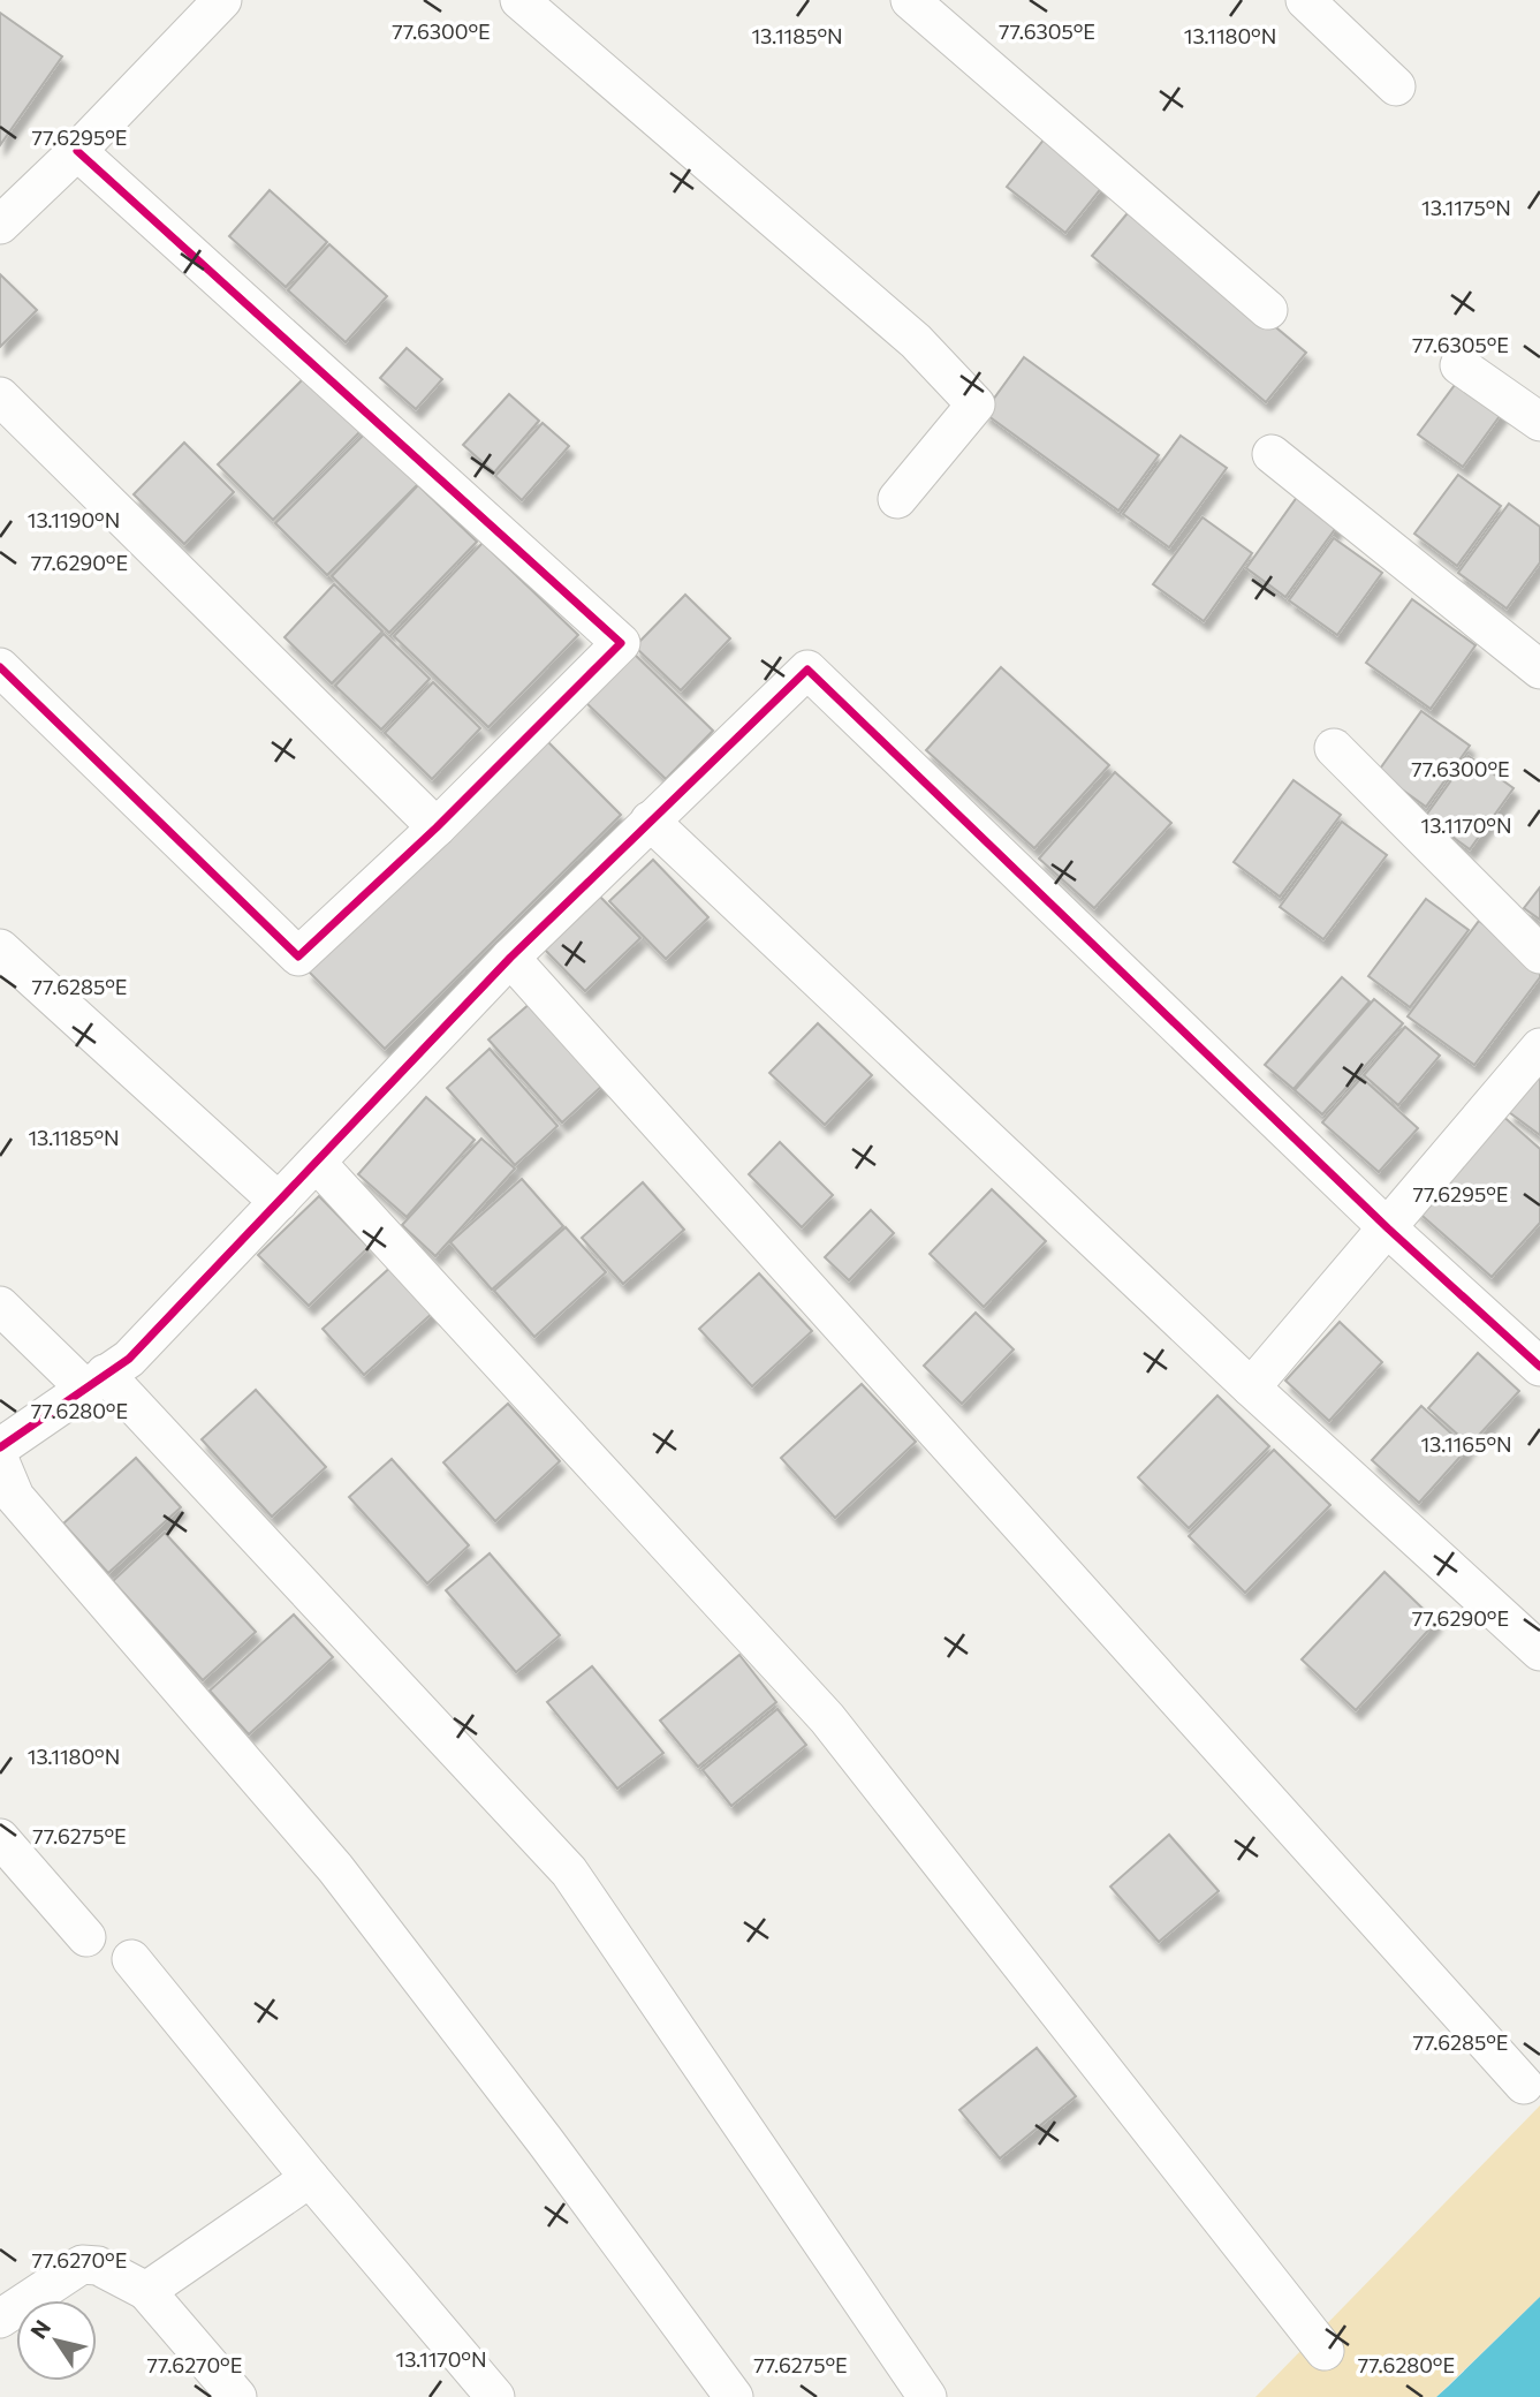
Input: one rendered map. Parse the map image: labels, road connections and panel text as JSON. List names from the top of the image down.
{
  "north": "top left",
  "coordinates": [
    "77.6300°E",
    "77.6305°E",
    "13.1185°N",
    "13.1180°N",
    "77.6295°E",
    "13.1175°N",
    "13.1190°N",
    "77.6290°E",
    "13.1170°N",
    "77.6285°E",
    "77.6280°E",
    "13.1165°N",
    "77.6275°E",
    "77.6270°E"
  ]
}
